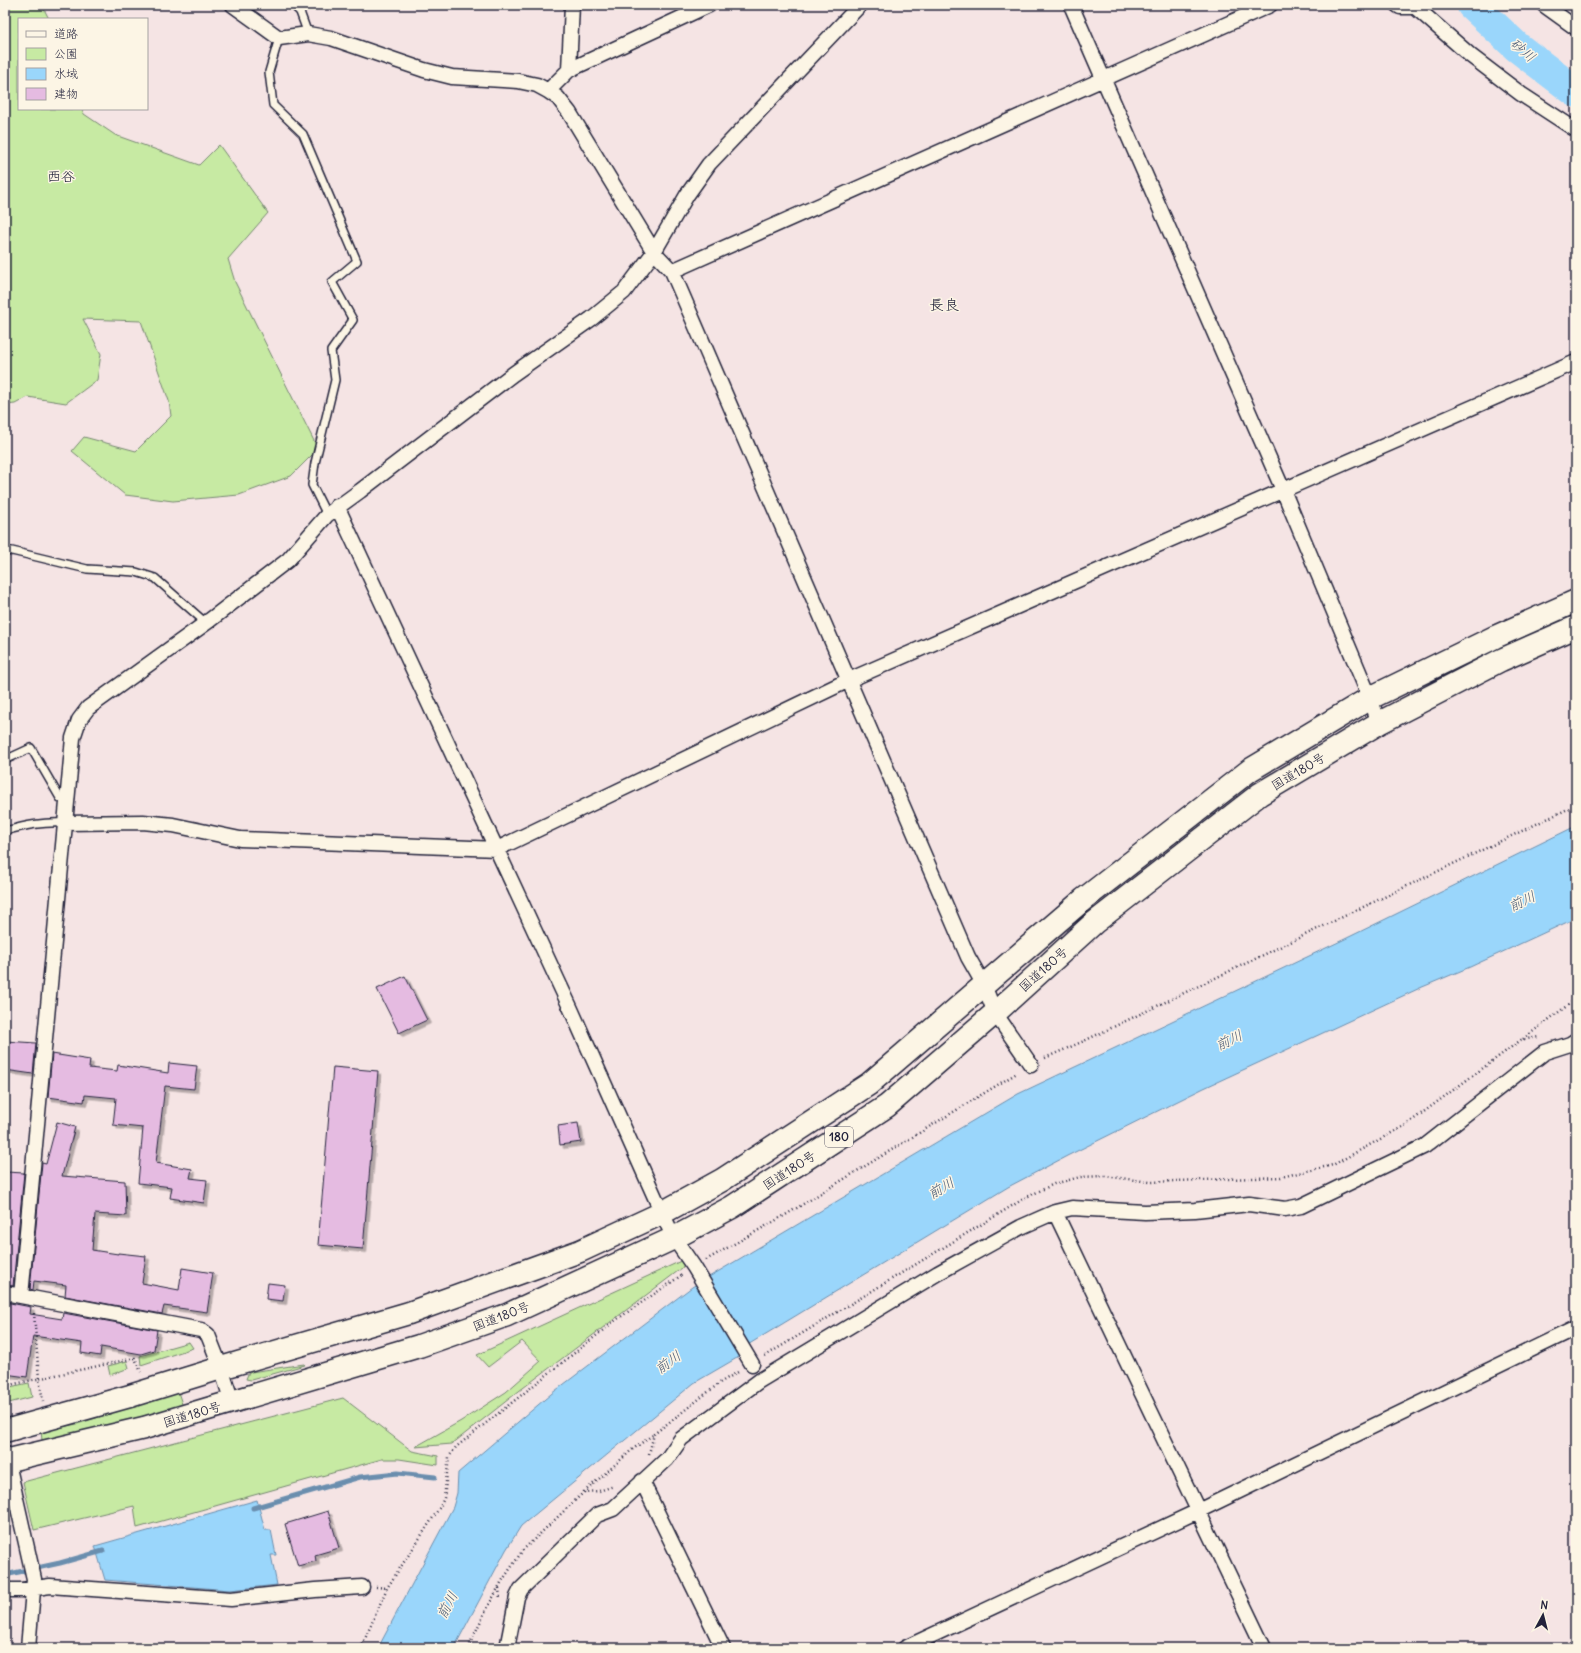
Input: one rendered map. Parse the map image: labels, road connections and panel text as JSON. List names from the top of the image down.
{
  "streets": {
    "highway": ["国道180号", "180"]
  },
  "districts": ["西谷", "長良"],
  "water": ["砂川", "前川"],
  "legend": [
    "道路",
    "公園",
    "水域",
    "建物"
  ],
  "north": "top"
}
